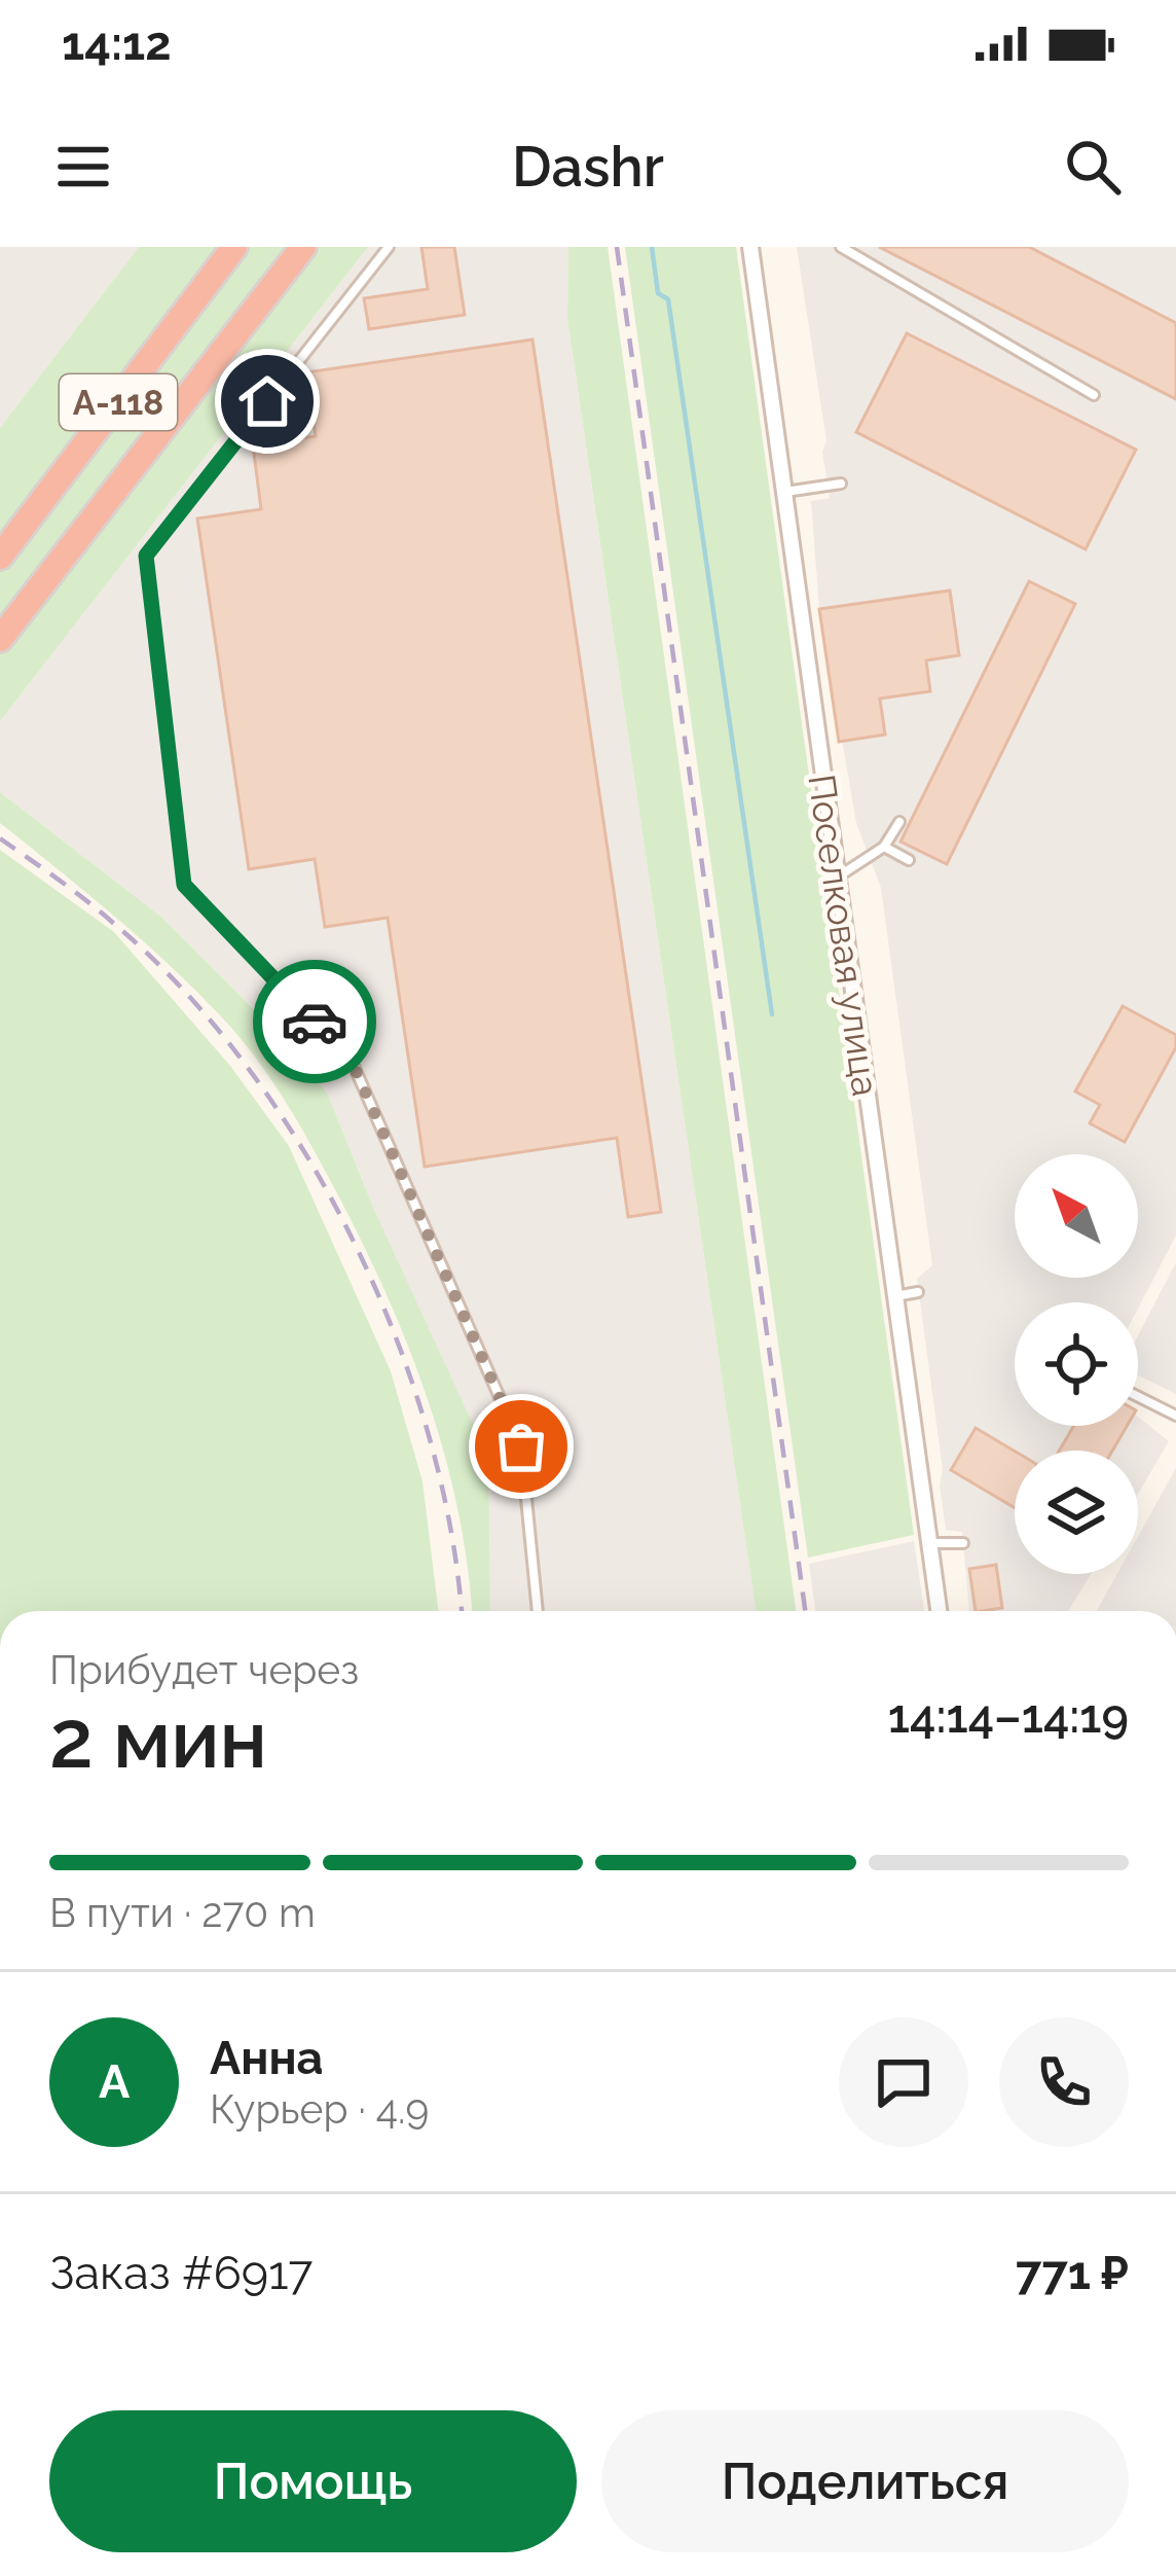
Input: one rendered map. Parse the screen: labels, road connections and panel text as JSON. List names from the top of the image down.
{
  "streets": {
    "highway": ["А-118"],
    "street": ["Поселковая улица"]
  },
  "north": "top left",
  "page": {
    "status": "14:12",
    "header": "Dashr",
    "heading": ["2 мин", "Прибудет через", "14:14–14:19"],
    "panel": [
      "Анна",
      "Курьер · 4.9",
      "Заказ #6917",
      "771 ₽"
    ],
    "bar": "В пути · 270 m",
    "round": "А",
    "buttons": ["Помощь", "Поделиться"]
  }
}
